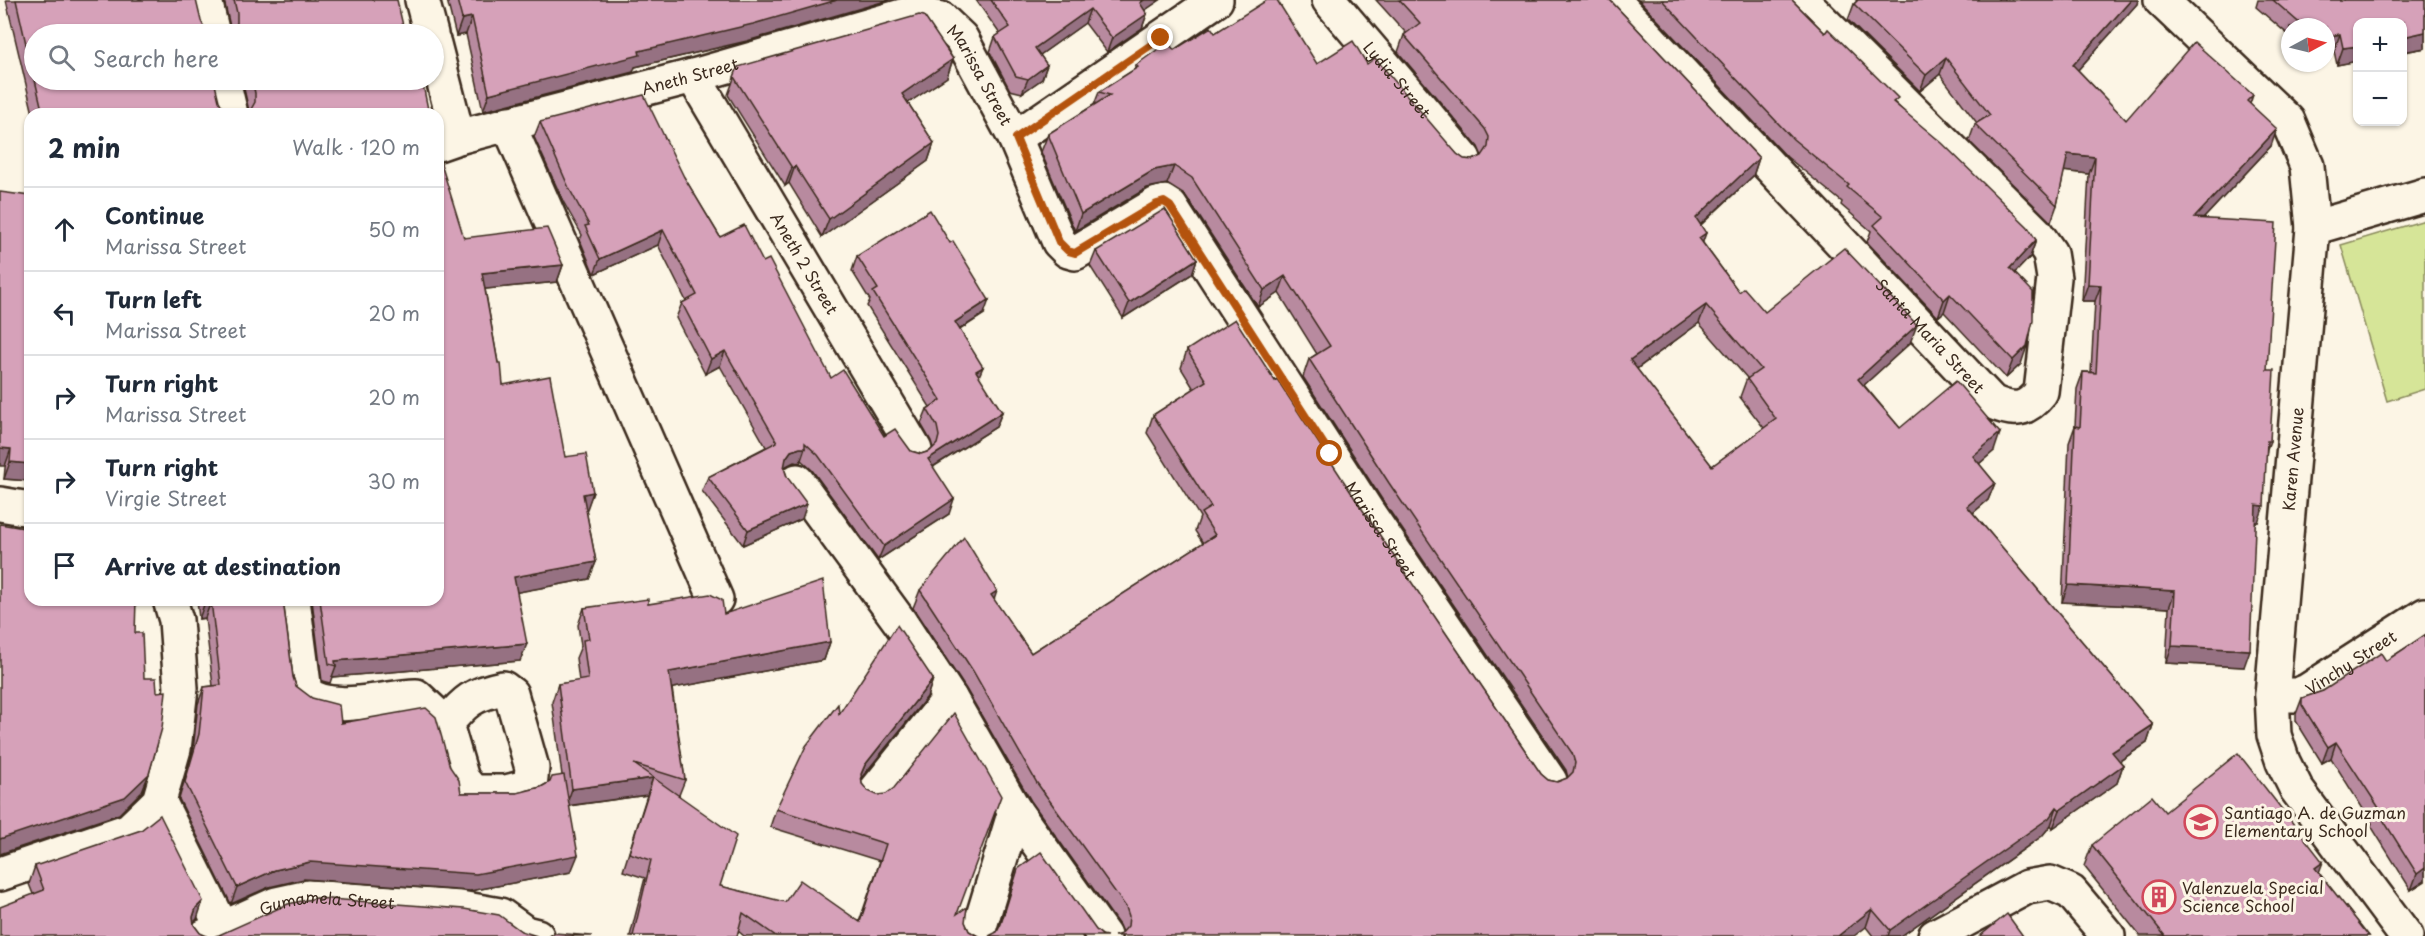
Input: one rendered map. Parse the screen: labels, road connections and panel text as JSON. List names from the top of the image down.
{
  "streets": {
    "street": [
      "Aneth Street",
      "Marissa Street",
      "Lydia Street",
      "Aneth 2 Street",
      "Santa Maria Street",
      "Karen Avenue",
      "Vinchy Street",
      "Gumamela Street"
    ]
  },
  "crossings": [
    ["Aneth Street", "Marissa Street"],
    ["Aneth Street", "Aneth 2 Street"],
    ["Karen Avenue", "Vinchy Street"]
  ],
  "places": {
    "school or university": ["Santiago A. de Guzman Elementary School"],
    "building": ["Valenzuela Special Science School"]
  },
  "north": "right",
  "page": {
    "map_buttons": ["+", "−"],
    "search": "Search here",
    "heading": ["2 min", "Walk · 120 m"],
    "list": [
      ["Continue", "Marissa Street", "50 m"],
      ["Turn left", "Marissa Street", "20 m"],
      ["Turn right", "Marissa Street", "20 m"],
      ["Turn right", "Virgie Street", "30 m"],
      "Arrive at destination"
    ]
  }
}
